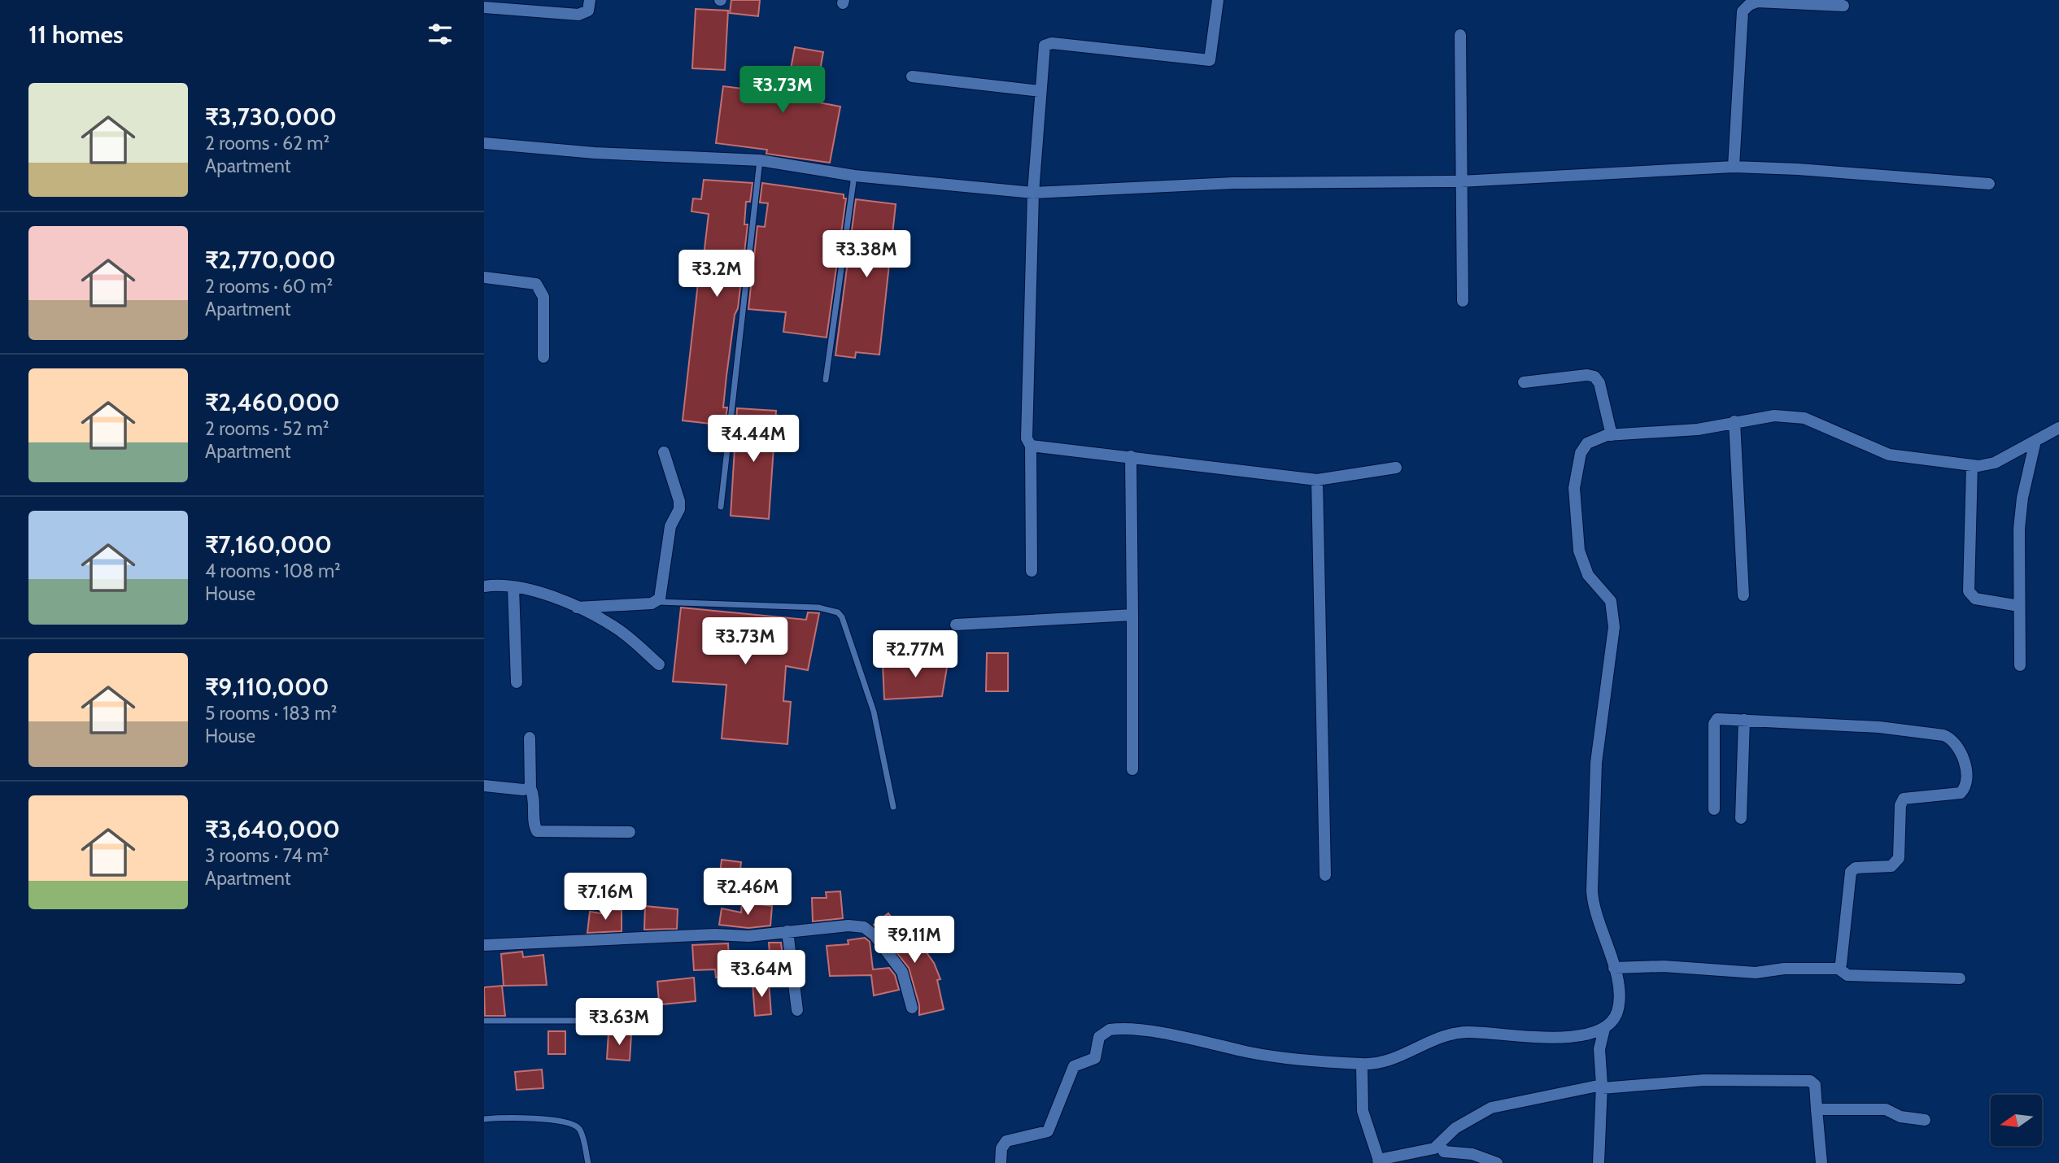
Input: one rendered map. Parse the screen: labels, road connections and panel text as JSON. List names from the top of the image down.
{
  "north": "left",
  "page": {
    "heading": "11 homes",
    "price": [
      "₹3.73M",
      "₹3.38M",
      "₹3.2M",
      "₹4.44M",
      "₹3.73M",
      "₹2.77M",
      "₹2.46M",
      "₹7.16M",
      "₹9.11M",
      "₹3.64M",
      "₹3.63M"
    ],
    "list": [
      {
        "name": "₹3,730,000",
        "note": "2 rooms · 62 m² · Apartment"
      },
      {
        "name": "₹2,770,000",
        "note": "2 rooms · 60 m² · Apartment"
      },
      {
        "name": "₹2,460,000",
        "note": "2 rooms · 52 m² · Apartment"
      },
      {
        "name": "₹7,160,000",
        "note": "4 rooms · 108 m² · House"
      },
      {
        "name": "₹9,110,000",
        "note": "5 rooms · 183 m² · House"
      },
      {
        "name": "₹3,640,000",
        "note": "3 rooms · 74 m² · Apartment"
      }
    ]
  }
}
